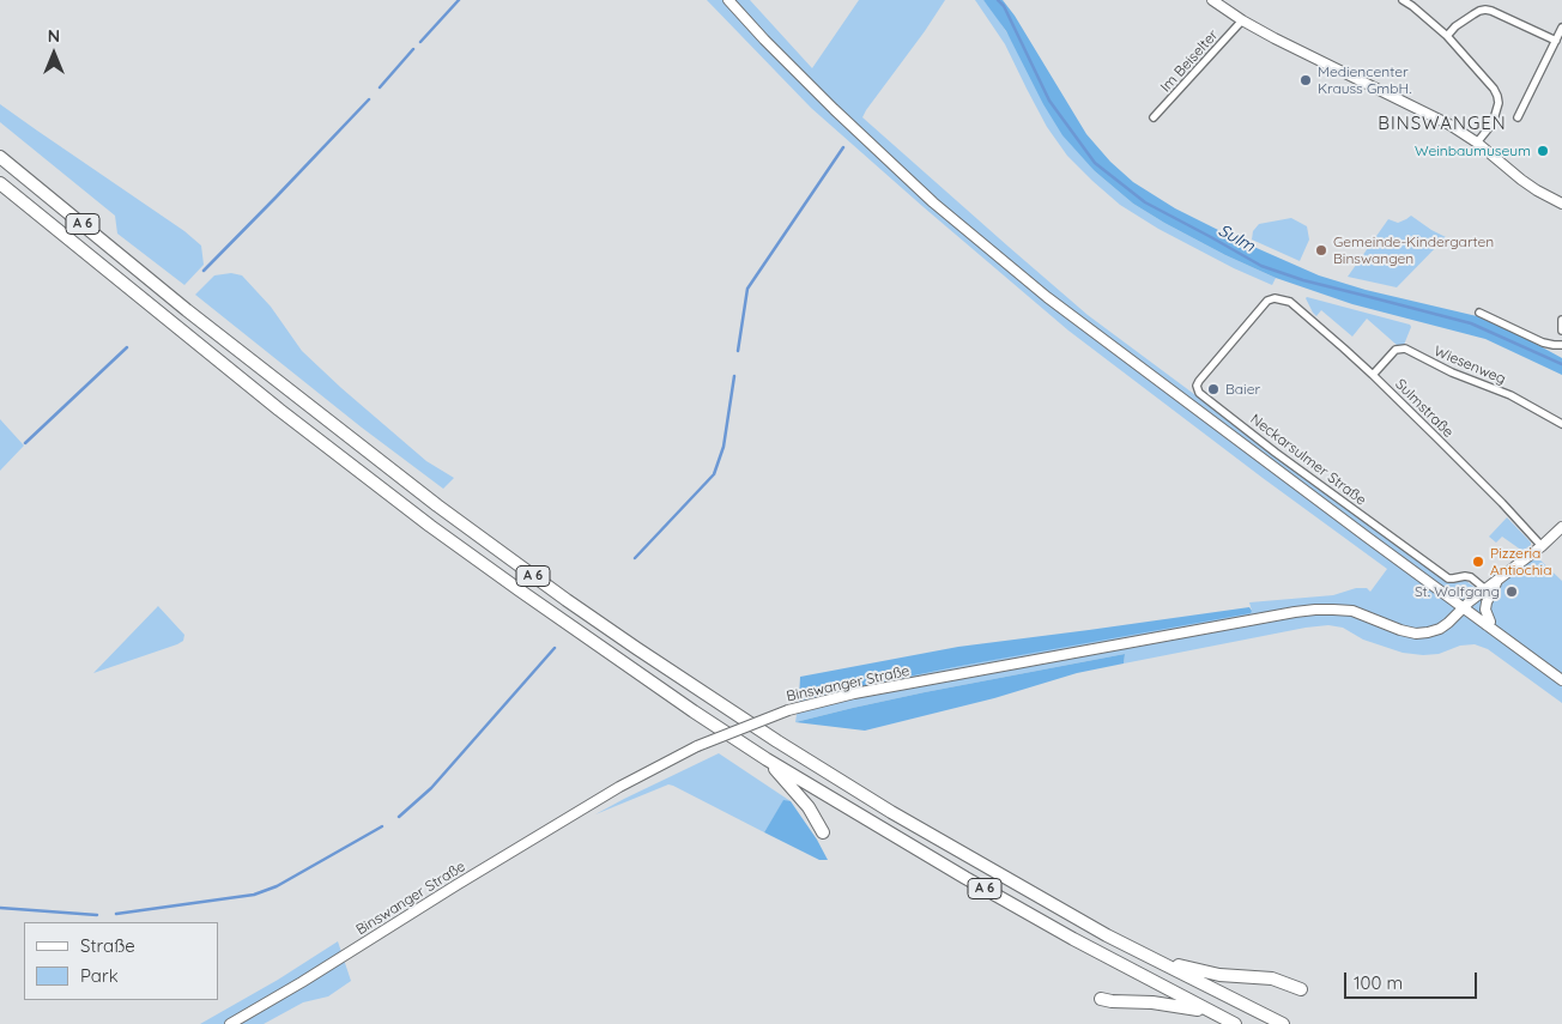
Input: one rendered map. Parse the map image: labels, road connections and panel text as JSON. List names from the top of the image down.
{
  "streets": {
    "highway": ["A 6"],
    "main road": ["Binswanger Straße"],
    "street": [
      "Im Beiselter",
      "Wiesenweg",
      "Sulmstraße",
      "Neckarsulmer Straße"
    ]
  },
  "crossings": [
    ["Wiesenweg", "Sulmstraße"],
    ["Sulmstraße", "Neckarsulmer Straße"],
    ["Sulmstraße", "Binswanger Straße"],
    ["Neckarsulmer Straße", "Binswanger Straße"]
  ],
  "districts": ["BINSWANGEN"],
  "water": ["Sulm"],
  "places": [
    "Mediencenter Krauss GmbH.",
    "Weinbaumuseum",
    "Gemeinde-Kindergarten Binswangen",
    "Baier",
    "Pizzeria Antiochia",
    "St. Wolfgang"
  ],
  "legend": ["Straße", "Park"],
  "scale_bar": "100 m",
  "north": "top"
}
